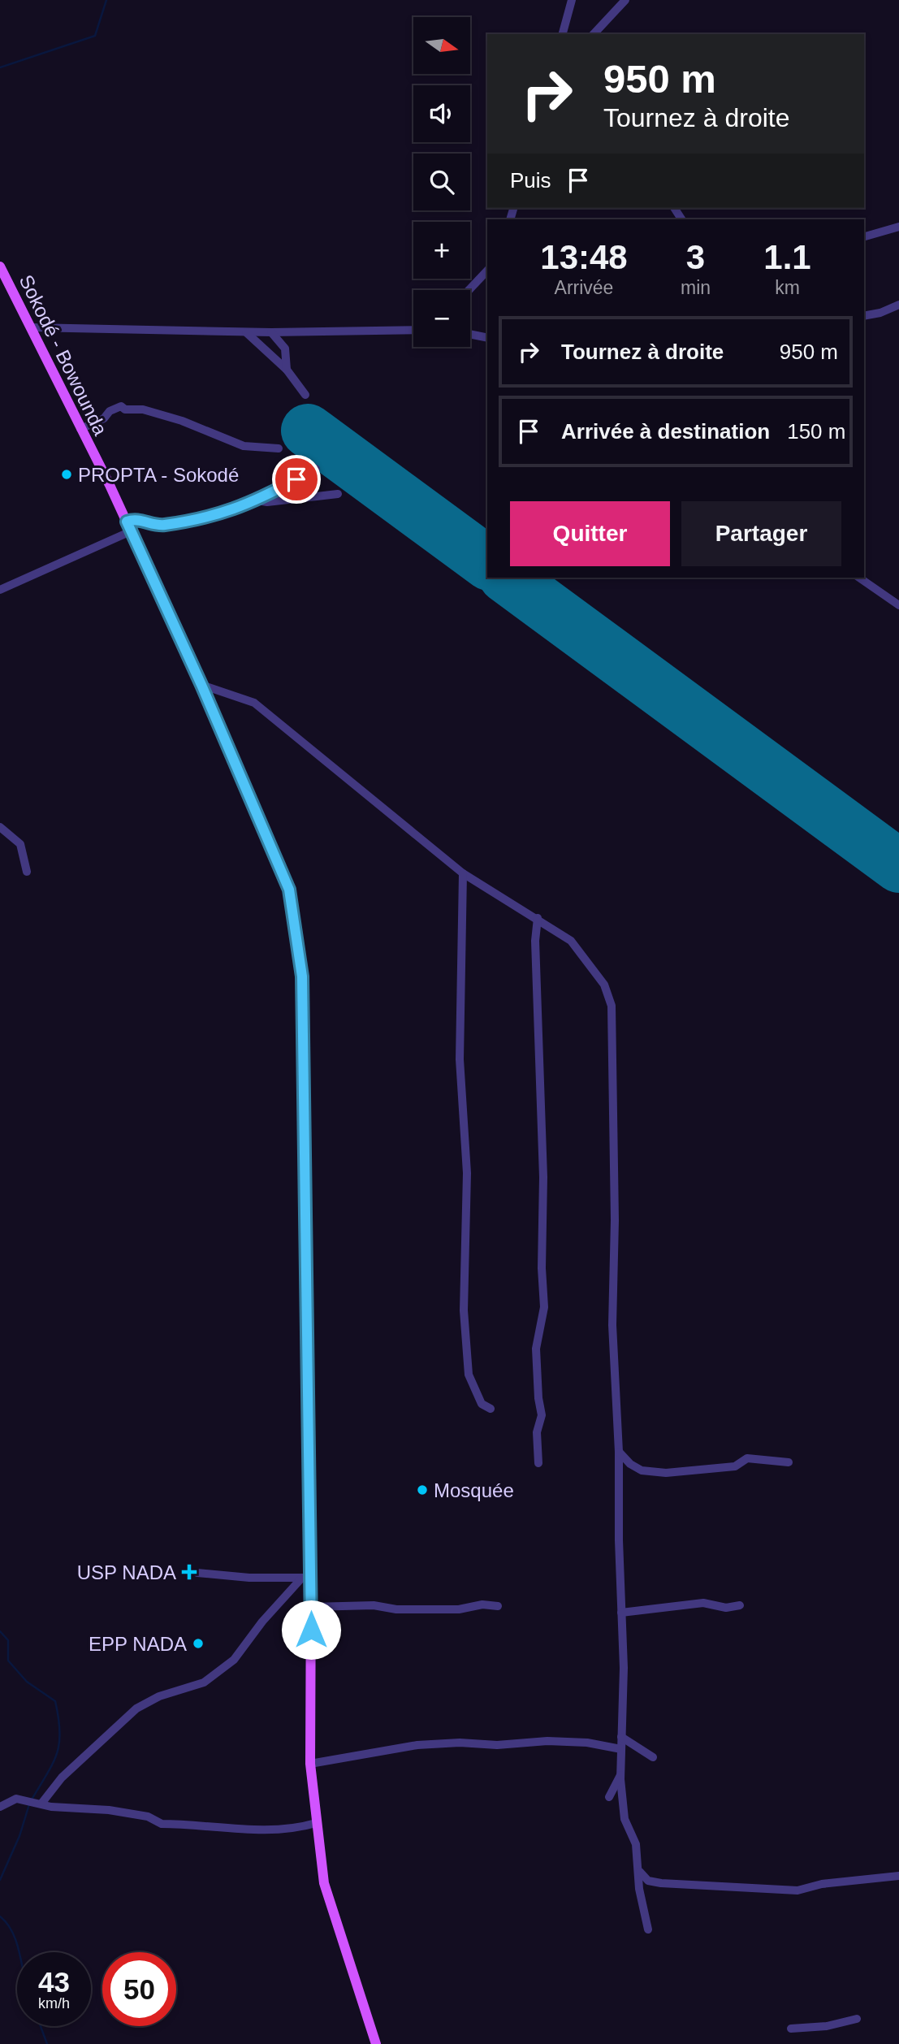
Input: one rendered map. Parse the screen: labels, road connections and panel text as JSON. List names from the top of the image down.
{
  "streets": {
    "main road": ["Sokodé - Bowounda"]
  },
  "places": {
    "other": ["PROPTA - Sokodé", "Mosquée", "EPP NADA"],
    "health": ["USP NADA"]
  },
  "north": "right",
  "page": {
    "map_buttons": ["+", "−"],
    "turn": ["950 m", "Tournez à droite"],
    "then": "Puis",
    "eta": [
      "13:48",
      "Arrivée",
      "3",
      "min",
      "1.1",
      "km"
    ],
    "list": [
      {
        "name": "Tournez à droite",
        "value": "950 m"
      },
      {
        "name": "Arrivée à destination",
        "value": "150 m"
      }
    ],
    "buttons": ["Quitter", "Partager"],
    "speed": "43 km/h",
    "limit": "50"
  }
}
